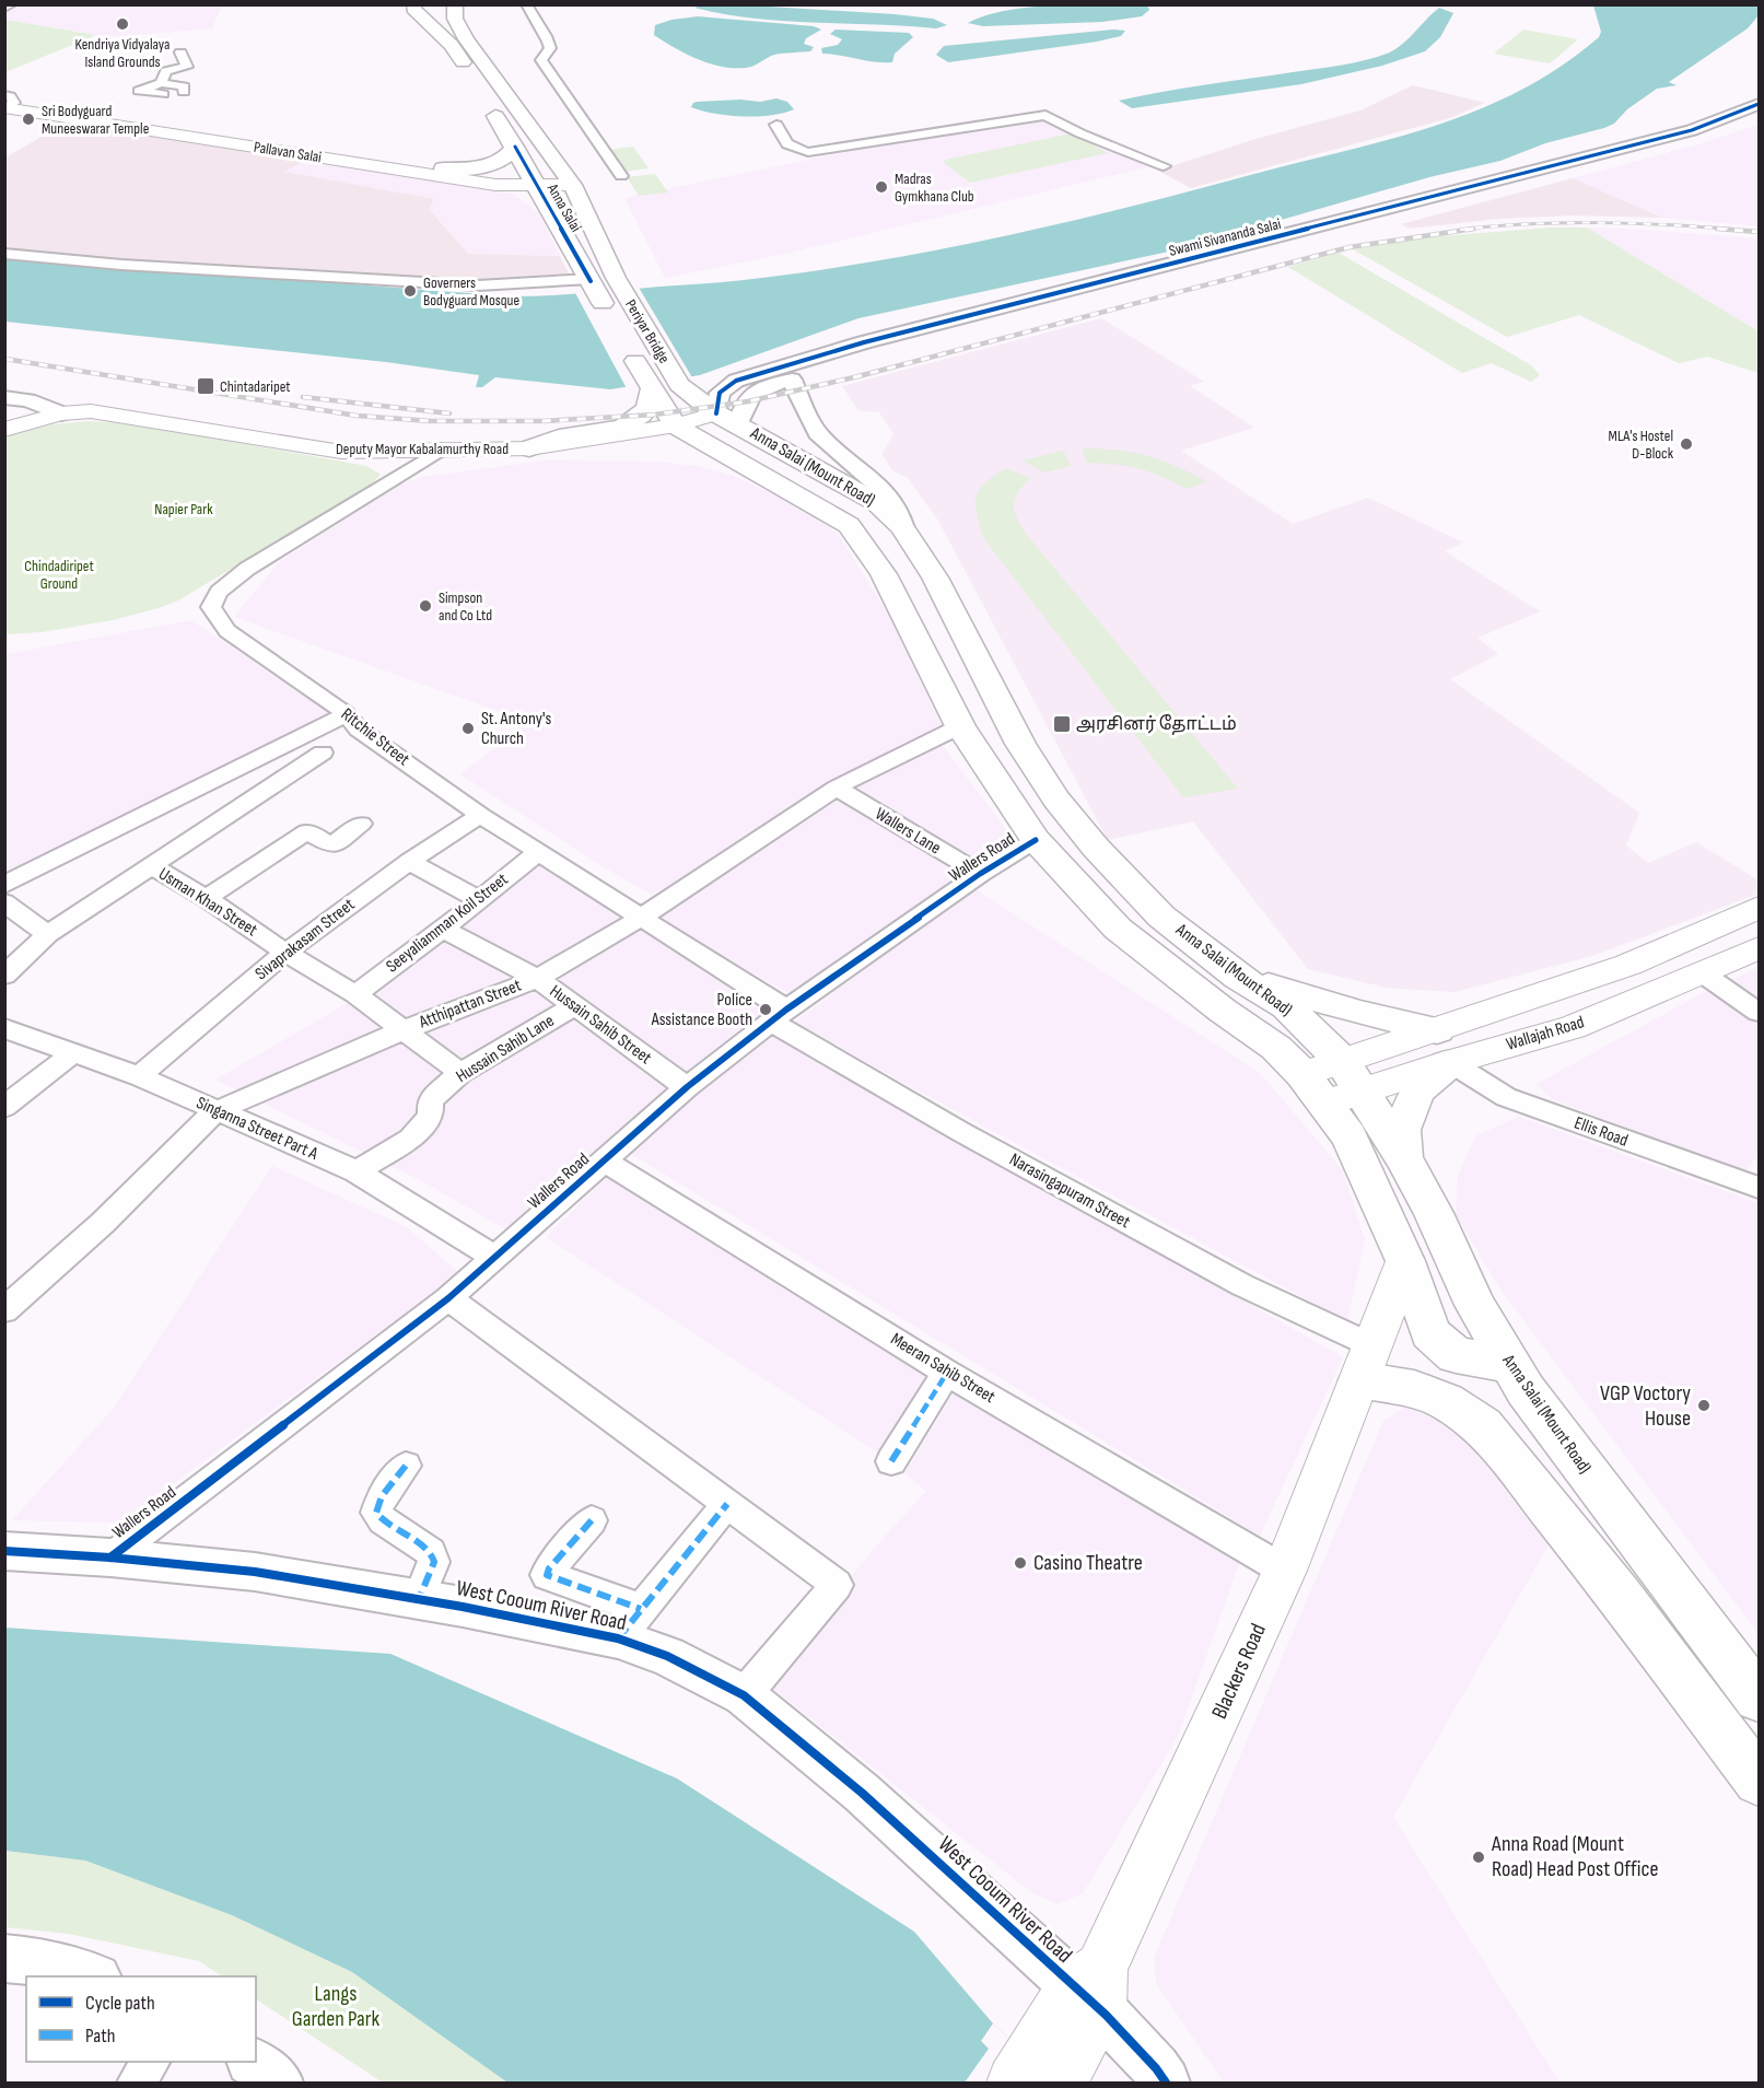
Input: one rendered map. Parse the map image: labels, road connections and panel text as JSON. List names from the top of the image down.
{
  "streets": {
    "main road": [
      "Pallavan Salai",
      "Anna Salai",
      "Periyar Bridge",
      "Deputy Mayor Kabalamurthy Road",
      "Anna Salai (Mount Road)",
      "Wallajah Road",
      "Blackers Road"
    ],
    "street": [
      "Swami Sivananda Salai",
      "Ritchie Street",
      "Wallers Lane",
      "Wallers Road",
      "Usman Khan Street",
      "Seeyaliamman Koil Street",
      "Sivaprakasam Street",
      "Atthipattan Street",
      "Hussain Sahib Street",
      "Hussain Sahib Lane",
      "Singanna Street Part A",
      "Ellis Road",
      "Narasingapuram Street",
      "Meeran Sahib Street",
      "West Cooum River Road"
    ]
  },
  "crossings": [
    ["Pallavan Salai", "Anna Salai"],
    ["Anna Salai", "Periyar Bridge"],
    ["Swami Sivananda Salai", "Anna Salai (Mount Road)"],
    ["Periyar Bridge", "Anna Salai (Mount Road)"],
    ["Deputy Mayor Kabalamurthy Road", "Anna Salai (Mount Road)"],
    ["Deputy Mayor Kabalamurthy Road", "Ritchie Street"],
    ["Anna Salai (Mount Road)", "Wallers Road"],
    ["Anna Salai (Mount Road)", "Atthipattan Street"],
    ["Anna Salai (Mount Road)", "Wallajah Road"],
    ["Anna Salai (Mount Road)", "Blackers Road"],
    ["Ritchie Street", "Wallers Road"],
    ["Ritchie Street", "Seeyaliamman Koil Street"],
    ["Ritchie Street", "Sivaprakasam Street"],
    ["Ritchie Street", "Atthipattan Street"],
    ["Ritchie Street", "Narasingapuram Street"],
    ["Wallers Lane", "Wallers Road"],
    ["Wallers Lane", "Atthipattan Street"],
    ["Wallers Road", "Hussain Sahib Street"],
    ["Wallers Road", "Singanna Street Part A"],
    ["Wallers Road", "Narasingapuram Street"],
    ["Wallers Road", "Meeran Sahib Street"],
    ["Wallers Road", "West Cooum River Road"],
    ["Usman Khan Street", "Seeyaliamman Koil Street"],
    ["Usman Khan Street", "Sivaprakasam Street"],
    ["Usman Khan Street", "Atthipattan Street"],
    ["Usman Khan Street", "Hussain Sahib Lane"],
    ["Seeyaliamman Koil Street", "Hussain Sahib Street"],
    ["Sivaprakasam Street", "Singanna Street Part A"],
    ["Atthipattan Street", "Hussain Sahib Street"],
    ["Atthipattan Street", "Singanna Street Part A"],
    ["Hussain Sahib Street", "Hussain Sahib Lane"],
    ["Wallajah Road", "Ellis Road"],
    ["Hussain Sahib Lane", "Singanna Street Part A"],
    ["Narasingapuram Street", "Blackers Road"],
    ["Meeran Sahib Street", "Blackers Road"],
    ["West Cooum River Road", "Blackers Road"]
  ],
  "parks": ["Napier Park", "Chindadiripet Ground", "Langs Garden Park"],
  "places": {
    "other": [
      "Kendriya Vidyalaya Island Grounds",
      "Sri Bodyguard Muneeswarar Temple",
      "Madras Gymkhana Club",
      "Governers Bodyguard Mosque",
      "MLA's Hostel D-Block",
      "Simpson and Co Ltd",
      "St. Antony's Church",
      "Police Assistance Booth",
      "VGP Voctory House",
      "Casino Theatre",
      "Anna Road (Mount Road) Head Post Office"
    ],
    "transit": ["Chintadaripet", "அரசினர் தோட்டம்"]
  },
  "legend": ["Cycle path", "Path"]
}
